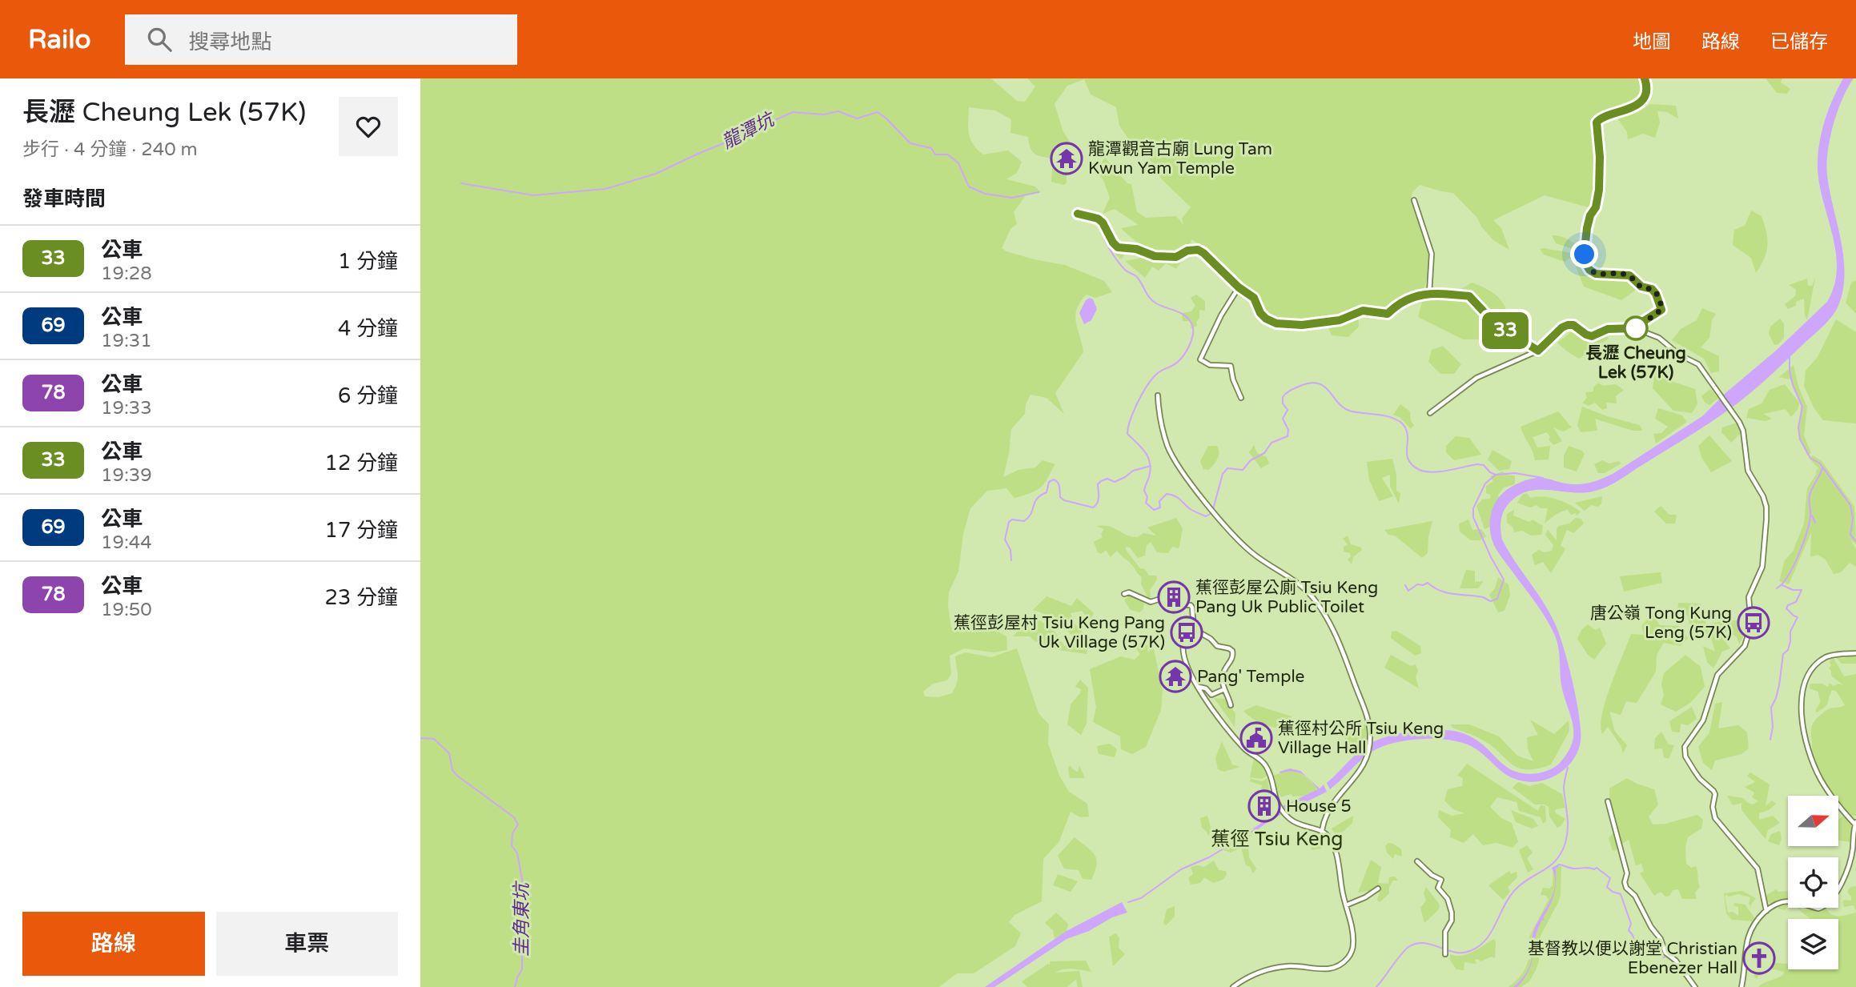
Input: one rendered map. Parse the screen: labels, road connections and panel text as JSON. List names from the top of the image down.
{
  "districts": ["蕉徑 Tsiu Keng"],
  "water": ["龍潭坑", "圭角東坑"],
  "places": {
    "temple": ["龍潭觀音古廟 Lung Tam Kwun Yam Temple", "Pang' Temple"],
    "other": ["長瀝 Cheung Lek (57K)"],
    "building": ["蕉徑彭屋公廁 Tsiu Keng Pang Uk Public Toilet", "House 5"],
    "bus stop": ["唐公嶺 Tong Kung Leng (57K)", "蕉徑彭屋村 Tsiu Keng Pang Uk Village (57K)"],
    "public building": ["蕉徑村公所 Tsiu Keng Village Hall"],
    "church": ["基督教以便以謝堂 Christian Ebenezer Hall"]
  },
  "lines": ["bus line 33"],
  "north": "right",
  "page": {
    "header": "Railo",
    "search": "搜尋地點",
    "nav": ["地圖", "路線", "已儲存"],
    "heading": [
      ["長瀝 Cheung Lek (57K)", "步行 · 4 分鐘 · 240 m"],
      "發車時間"
    ],
    "on_map": "33",
    "list": [
      {
        "mark": "33",
        "name": "公車",
        "note": "19:28",
        "value": "1 分鐘"
      },
      {
        "mark": "69",
        "name": "公車",
        "note": "19:31",
        "value": "4 分鐘"
      },
      {
        "mark": "78",
        "name": "公車",
        "note": "19:33",
        "value": "6 分鐘"
      },
      {
        "mark": "33",
        "name": "公車",
        "note": "19:39",
        "value": "12 分鐘"
      },
      {
        "mark": "69",
        "name": "公車",
        "note": "19:44",
        "value": "17 分鐘"
      },
      {
        "mark": "78",
        "name": "公車",
        "note": "19:50",
        "value": "23 分鐘"
      }
    ],
    "buttons": ["路線", "車票"]
  }
}
